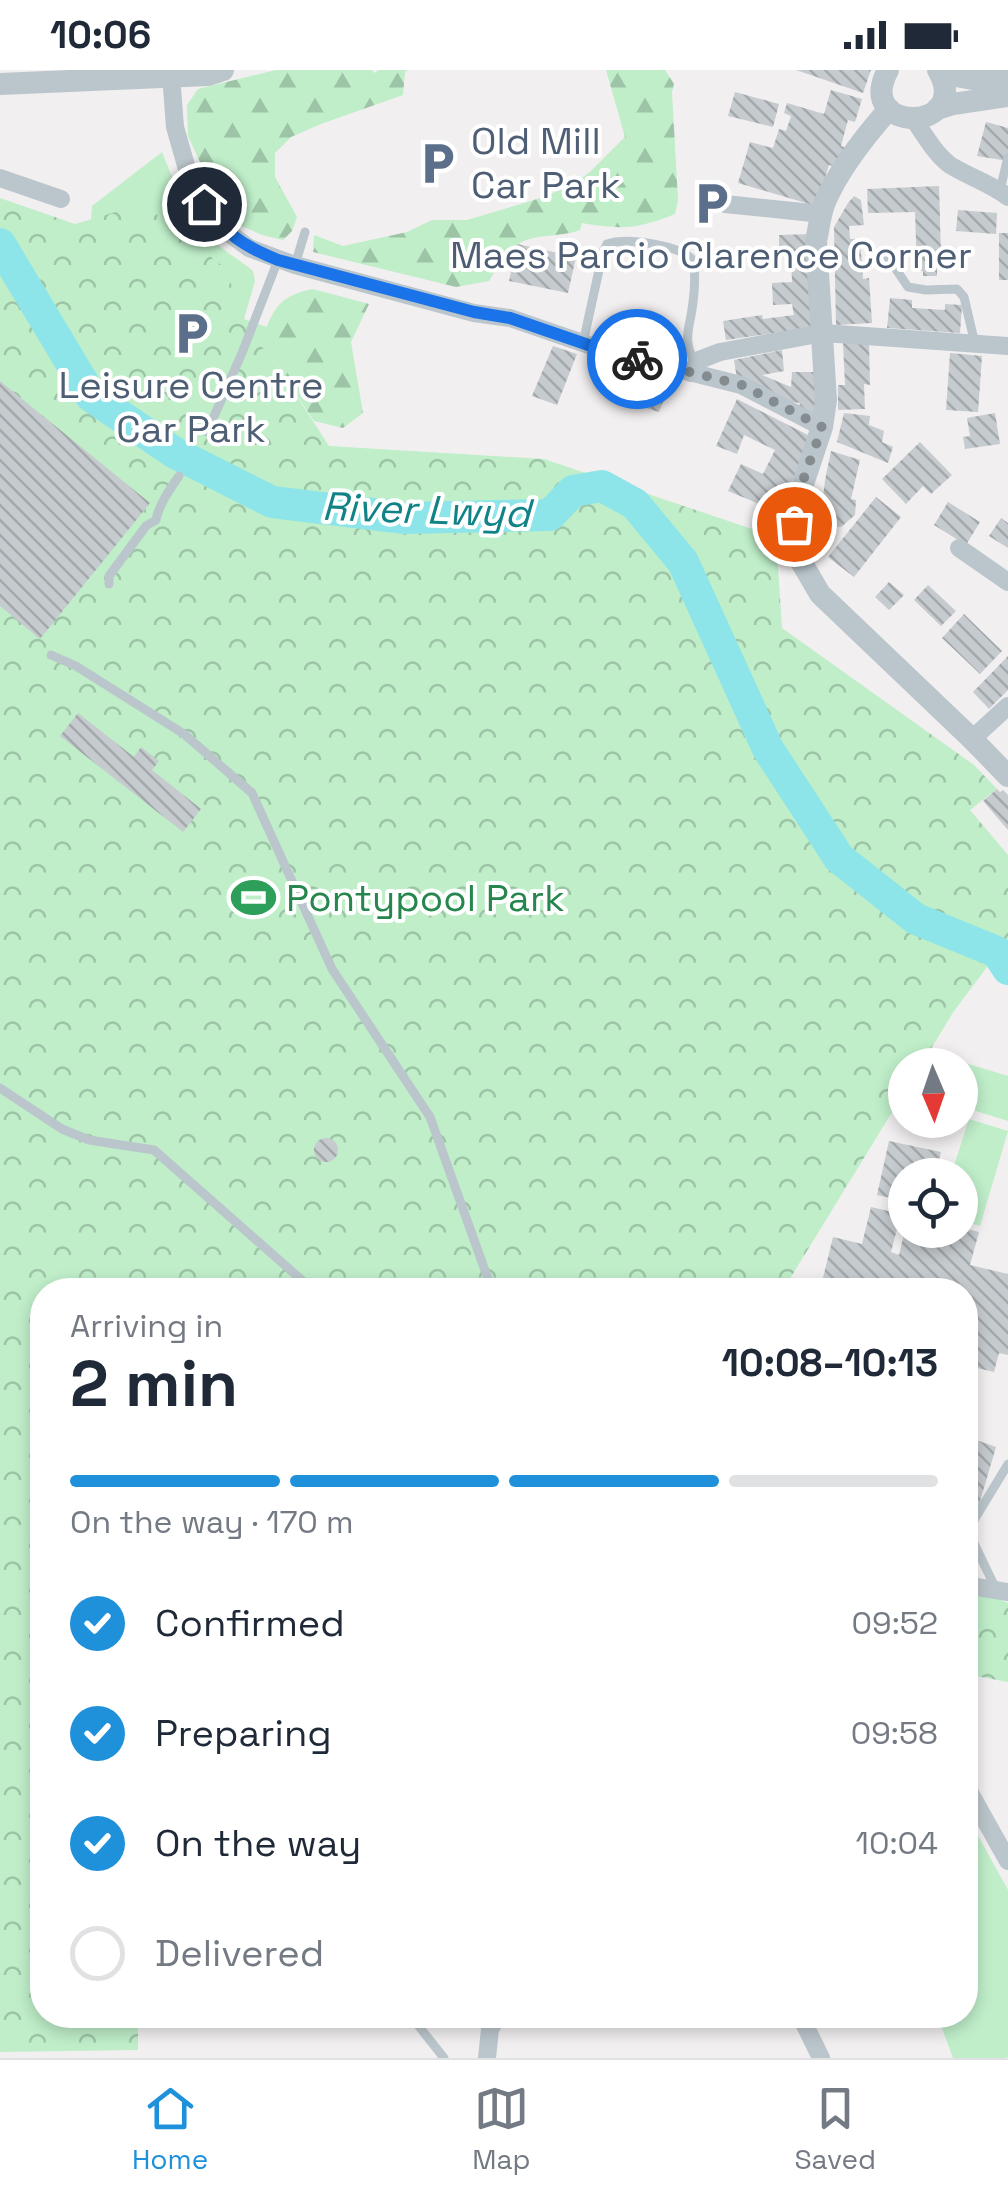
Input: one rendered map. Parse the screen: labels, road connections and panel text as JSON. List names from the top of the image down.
{
  "water": ["River Lwyd"],
  "places": {
    "parking": ["Old Mill Car Park", "Maes Parcio Clarence Corner", "Leisure Centre Car Park"],
    "sports": ["Pontypool Park"]
  },
  "north": "bottom",
  "page": {
    "status": "10:06",
    "heading": ["2 min", "Arriving in", "10:08–10:13"],
    "bar": "On the way · 170 m",
    "list": [
      ["Confirmed", "09:52"],
      ["Preparing", "09:58"],
      ["On the way", "10:04"],
      "Delivered"
    ],
    "tabs": ["Home", "Map", "Saved"]
  }
}
